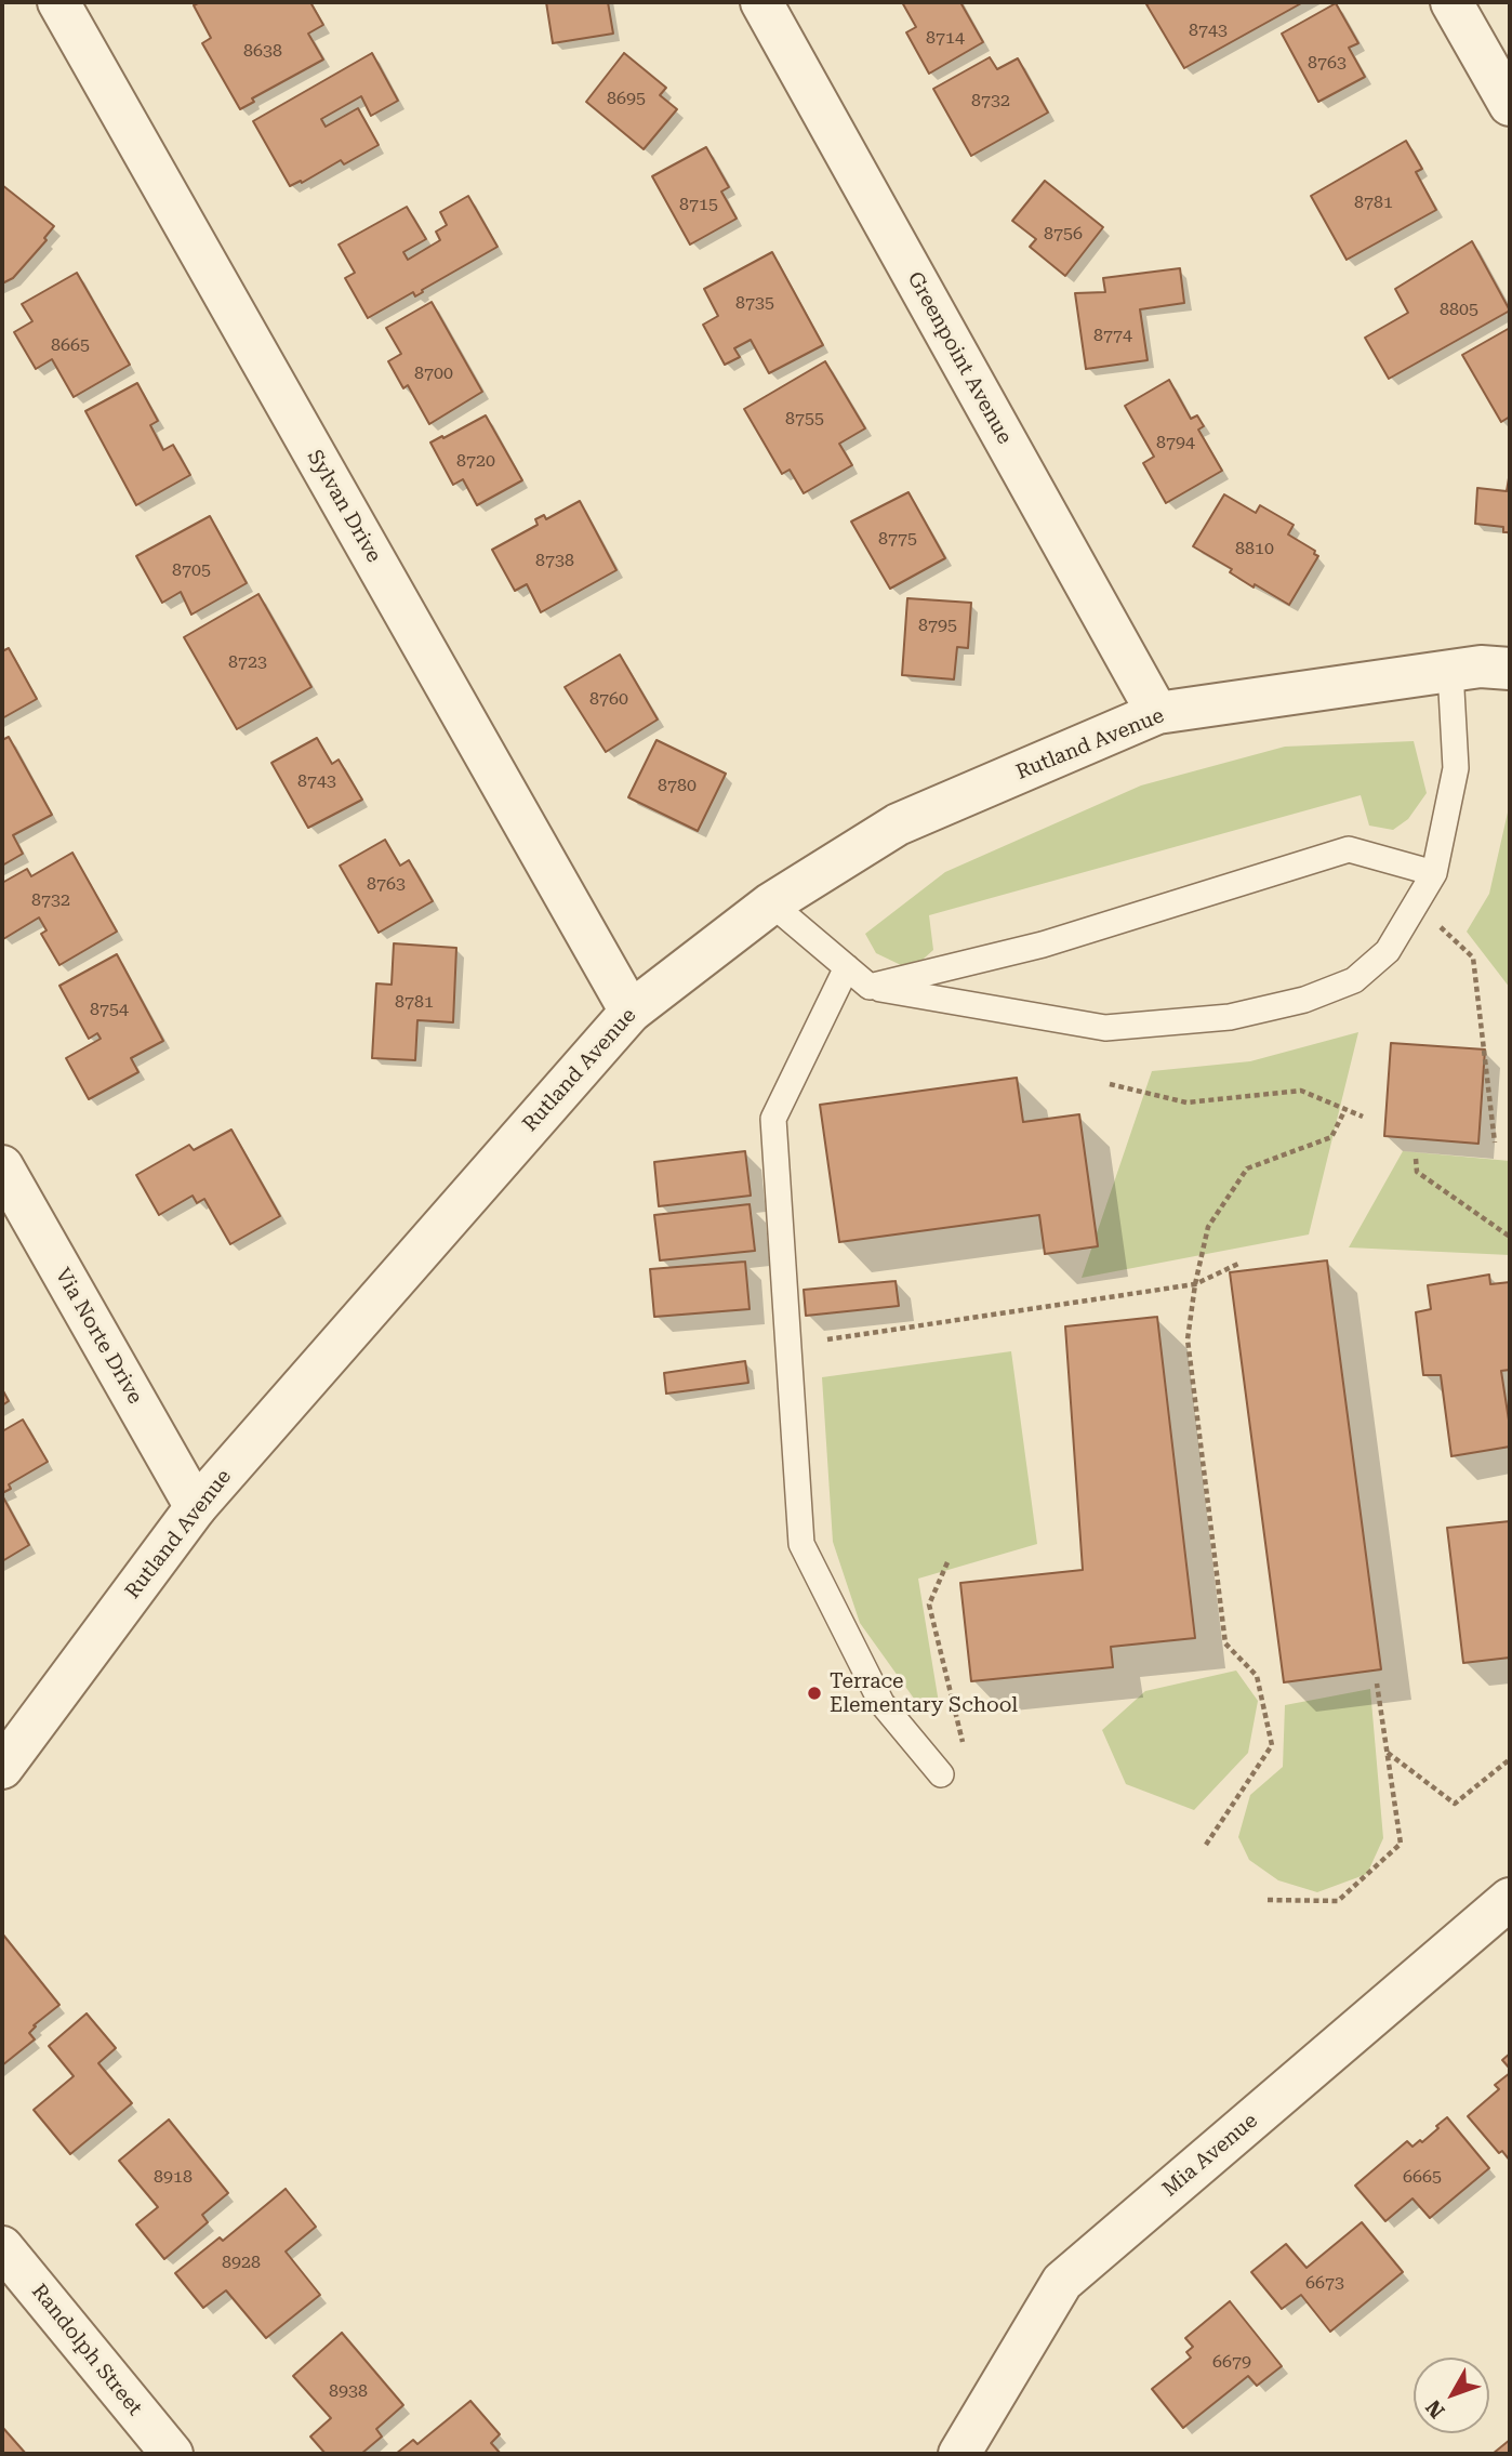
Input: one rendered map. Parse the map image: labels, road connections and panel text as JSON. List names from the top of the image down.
{
  "streets": {
    "street": [
      "Greenpoint Avenue",
      "Sylvan Drive",
      "Rutland Avenue",
      "Via Norte Drive",
      "Mia Avenue",
      "Randolph Street"
    ]
  },
  "crossings": [
    ["Greenpoint Avenue", "Rutland Avenue"],
    ["Sylvan Drive", "Rutland Avenue"],
    ["Rutland Avenue", "Via Norte Drive"]
  ],
  "places": ["Terrace Elementary School"],
  "house_numbers": [
    "8743",
    "8714",
    "8638",
    "8763",
    "8695",
    "8732",
    "8781",
    "8715",
    "8756",
    "8735",
    "8805",
    "8774",
    "8665",
    "8700",
    "8755",
    "8794",
    "8720",
    "8775",
    "8810",
    "8738",
    "8705",
    "8795",
    "8723",
    "8760",
    "8743",
    "8780",
    "8763",
    "8732",
    "8781",
    "8754",
    "8918",
    "6665",
    "8928",
    "6673",
    "6679",
    "8938"
  ],
  "north": "bottom left"
}
